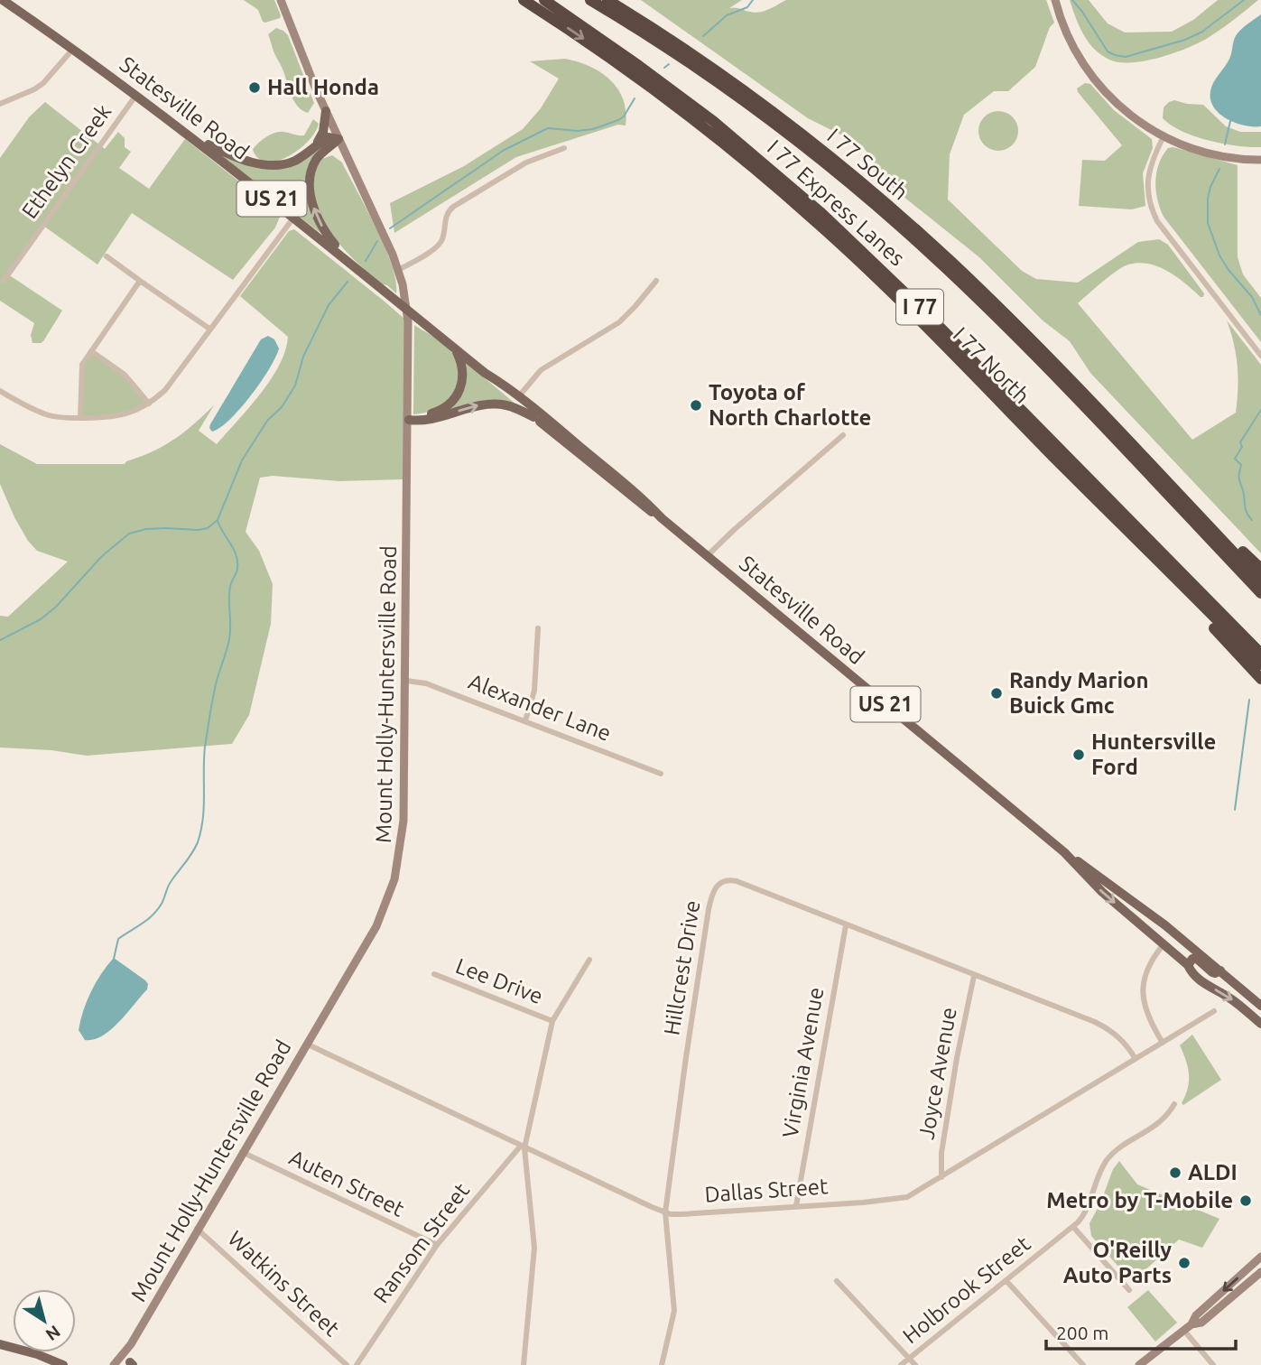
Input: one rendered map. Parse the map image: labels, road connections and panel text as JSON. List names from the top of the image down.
{
  "streets": {
    "highway": [
      "I 77 South",
      "I 77 Express Lanes",
      "I 77",
      "I 77 North"
    ],
    "main road": ["Statesville Road", "US 21", "Mount Holly-Huntersville Road"],
    "street": [
      "Ethelyn Creek",
      "Alexander Lane",
      "Hillcrest Drive",
      "Lee Drive",
      "Virginia Avenue",
      "Joyce Avenue",
      "Auten Street",
      "Dallas Street",
      "Ransom Street",
      "Watkins Street",
      "Holbrook Street"
    ]
  },
  "crossings": [
    ["Statesville Road", "Ethelyn Creek"],
    ["I 77 South", "I 77"],
    ["Mount Holly-Huntersville Road", "Alexander Lane"],
    ["Mount Holly-Huntersville Road", "Auten Street"],
    ["Mount Holly-Huntersville Road", "Dallas Street"],
    ["Mount Holly-Huntersville Road", "Watkins Street"],
    ["Hillcrest Drive", "Virginia Avenue"],
    ["Hillcrest Drive", "Joyce Avenue"],
    ["Hillcrest Drive", "Dallas Street"],
    ["Virginia Avenue", "Dallas Street"],
    ["Joyce Avenue", "Dallas Street"],
    ["Auten Street", "Ransom Street"],
    ["Dallas Street", "Ransom Street"]
  ],
  "one_way": ["I 77 North"],
  "places": [
    "Hall Honda",
    "Toyota of North Charlotte",
    "Randy Marion Buick Gmc",
    "Huntersville Ford",
    "ALDI",
    "Metro by T-Mobile",
    "O'Reilly Auto Parts"
  ],
  "scale_bar": "200 m",
  "north": "bottom right"
}
